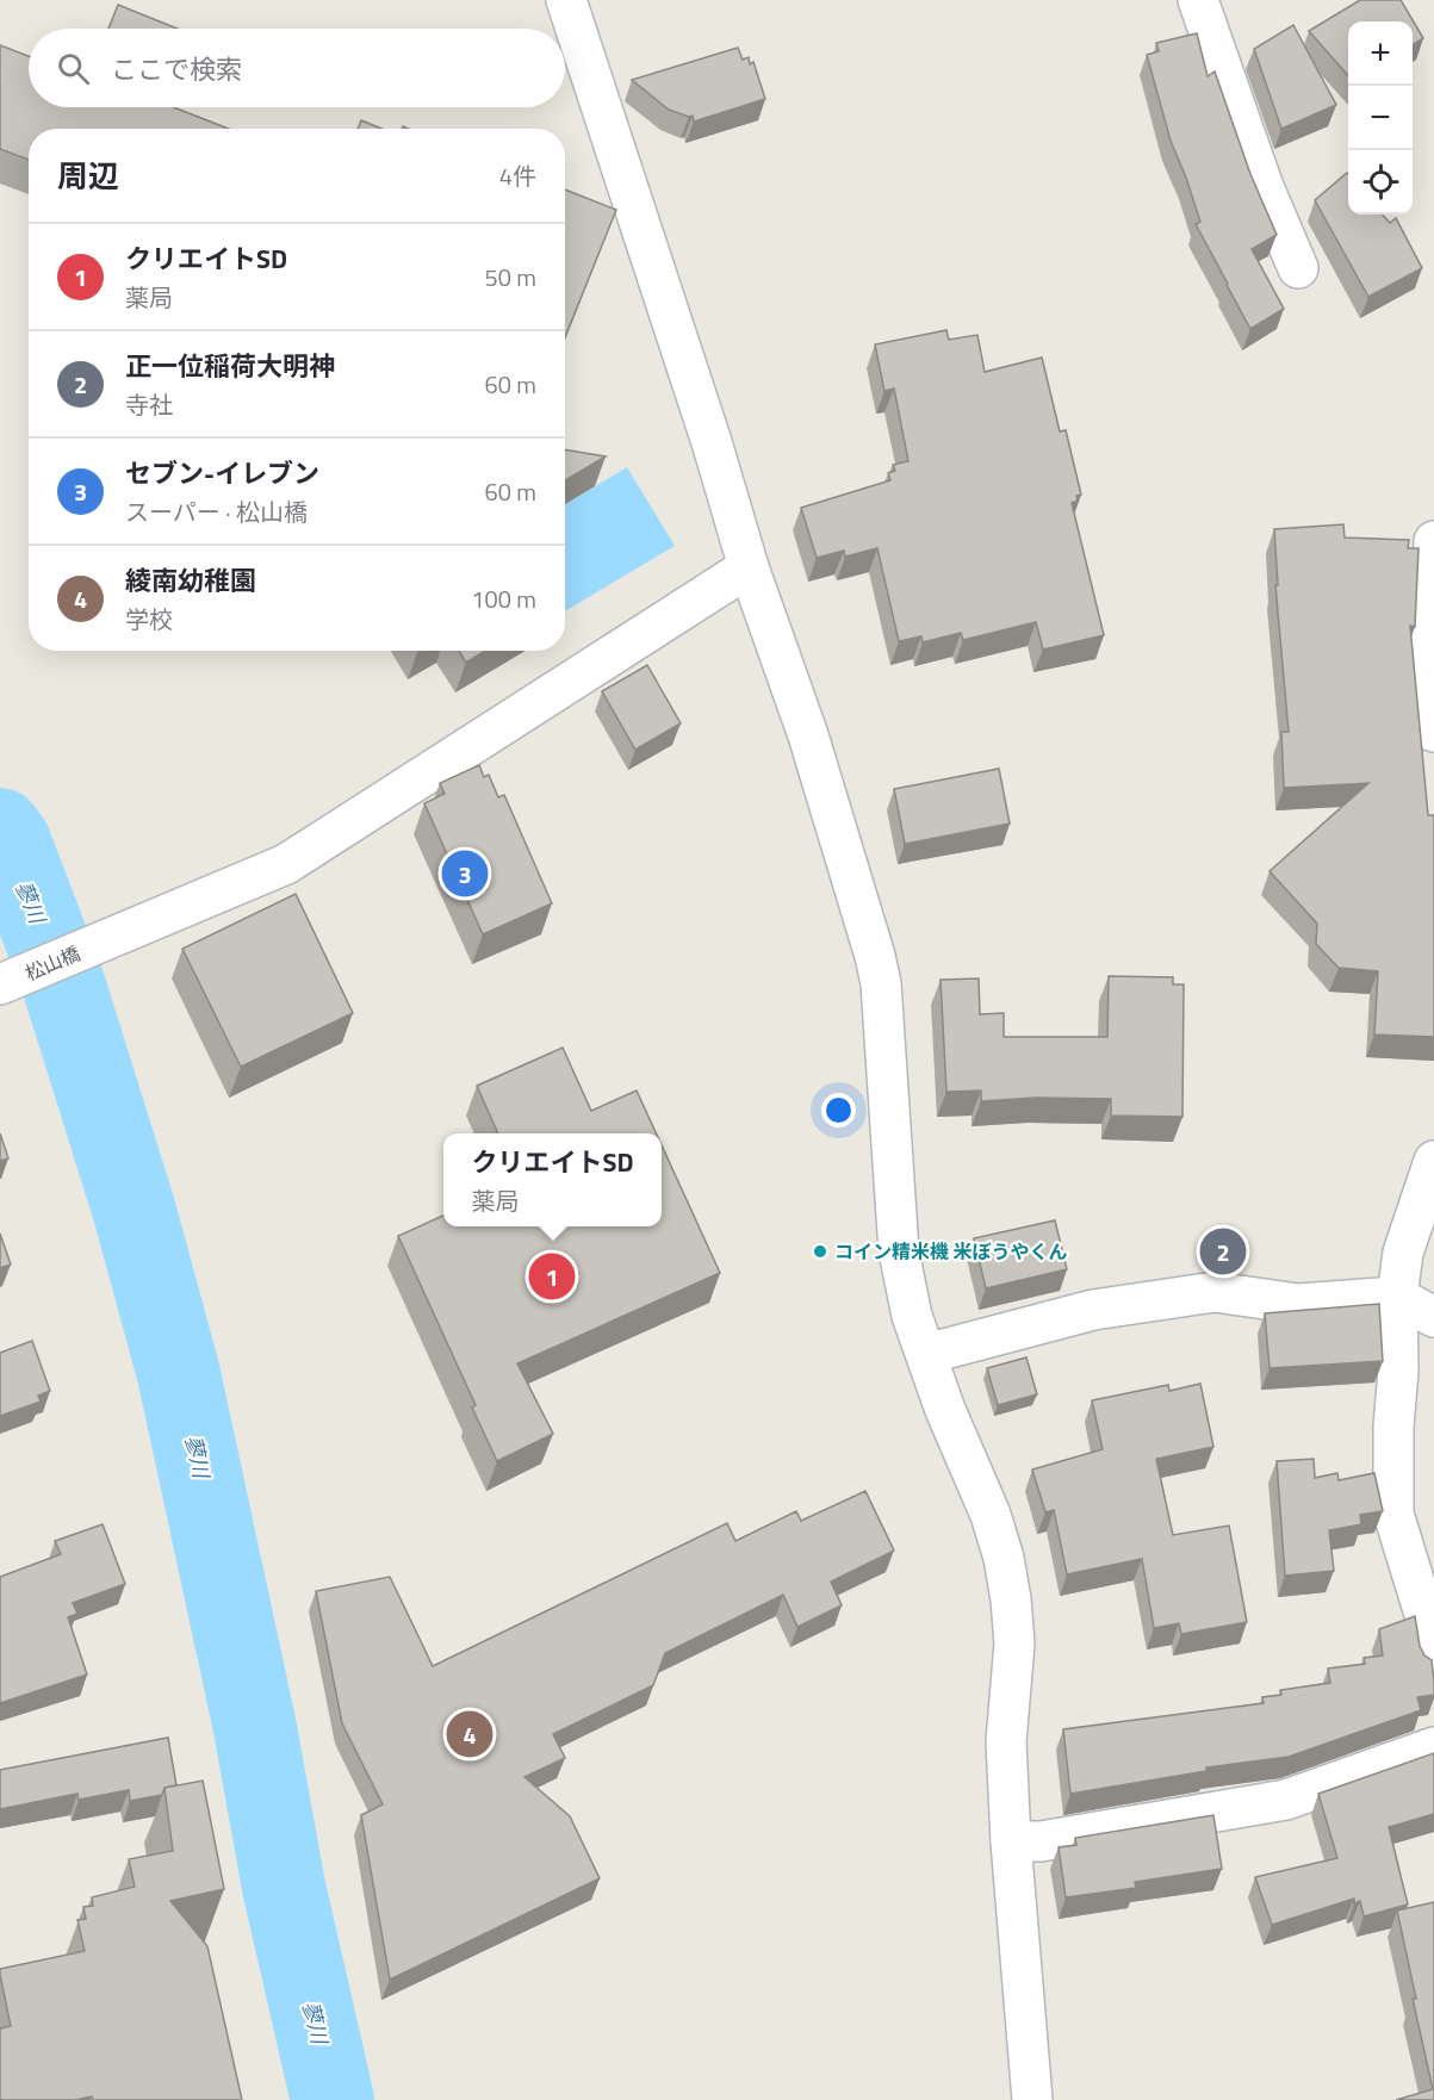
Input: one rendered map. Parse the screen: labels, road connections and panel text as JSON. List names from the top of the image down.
{
  "streets": {
    "street": ["松山橋"]
  },
  "water": ["蓼川"],
  "places": ["コイン精米機 米ぼうやくん"],
  "page": {
    "map_buttons": ["+", "−"],
    "search": "ここで検索",
    "heading": ["周辺", "4件"],
    "list": [
      {
        "mark": "1",
        "name": "クリエイトSD",
        "note": "薬局",
        "value": "50 m"
      },
      {
        "mark": "2",
        "name": "正一位稲荷大明神",
        "note": "寺社",
        "value": "60 m"
      },
      {
        "mark": "3",
        "name": "セブン-イレブン",
        "note": "スーパー · 松山橋",
        "value": "60 m"
      },
      {
        "mark": "4",
        "name": "綾南幼稚園",
        "note": "学校",
        "value": "100 m"
      }
    ],
    "pins": [
      "3",
      "2",
      "1",
      "4"
    ],
    "popup": ["クリエイトSD", "薬局"]
  }
}
